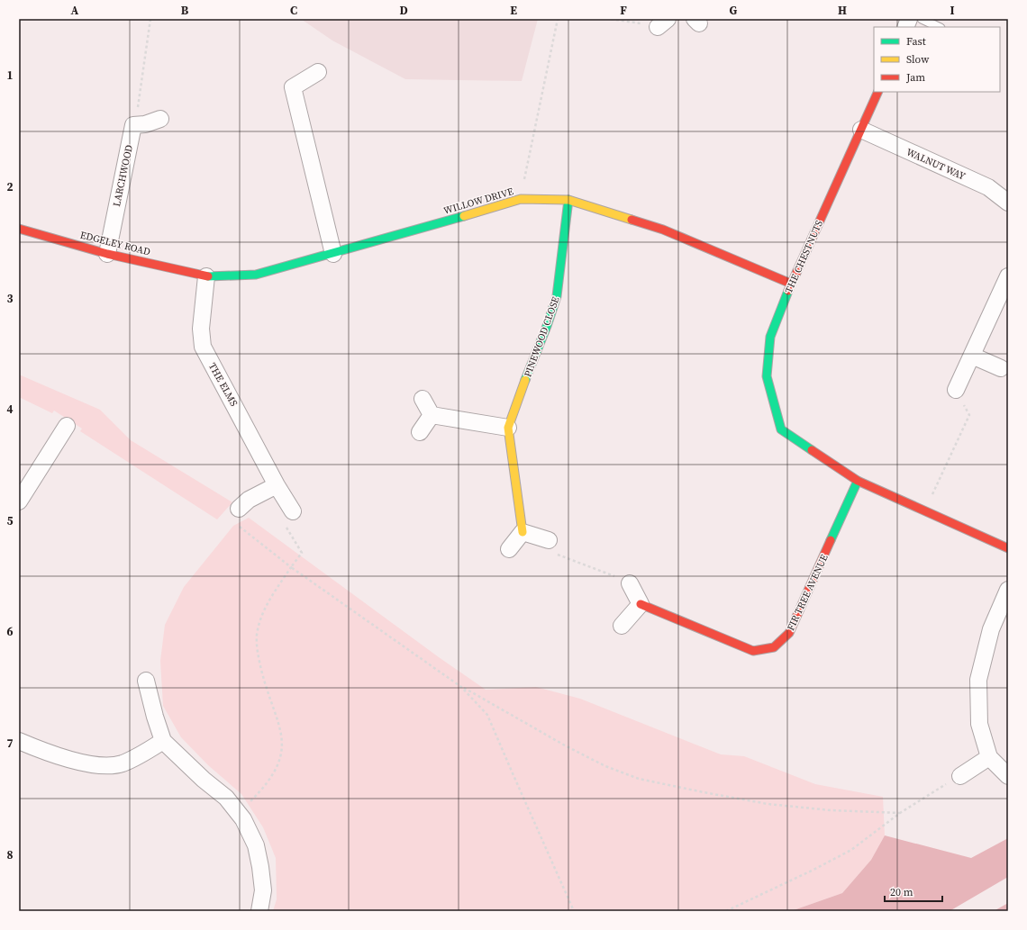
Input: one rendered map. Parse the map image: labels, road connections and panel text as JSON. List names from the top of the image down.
{
  "streets": {
    "street": [
      "WALNUT WAY",
      "LARCHWOOD",
      "WILLOW DRIVE",
      "EDGELEY ROAD",
      "THE CHESTNUTS",
      "PINEWOOD CLOSE",
      "THE ELMS",
      "FIR TREE AVENUE"
    ]
  },
  "crossings": [
    ["WALNUT WAY", "THE CHESTNUTS"],
    ["LARCHWOOD", "EDGELEY ROAD"],
    ["WILLOW DRIVE", "EDGELEY ROAD"],
    ["WILLOW DRIVE", "THE CHESTNUTS"],
    ["WILLOW DRIVE", "PINEWOOD CLOSE"],
    ["WILLOW DRIVE", "THE ELMS"],
    ["EDGELEY ROAD", "THE ELMS"],
    ["THE CHESTNUTS", "FIR TREE AVENUE"]
  ],
  "legend": ["Fast", "Slow", "Jam"],
  "scale_bar": "20 m",
  "grid": {
    "columns": [
      "A",
      "B",
      "C",
      "D",
      "E",
      "F",
      "G",
      "H",
      "I"
    ],
    "rows": [
      "1",
      "2",
      "3",
      "4",
      "5",
      "6",
      "7",
      "8"
    ]
  }
}
